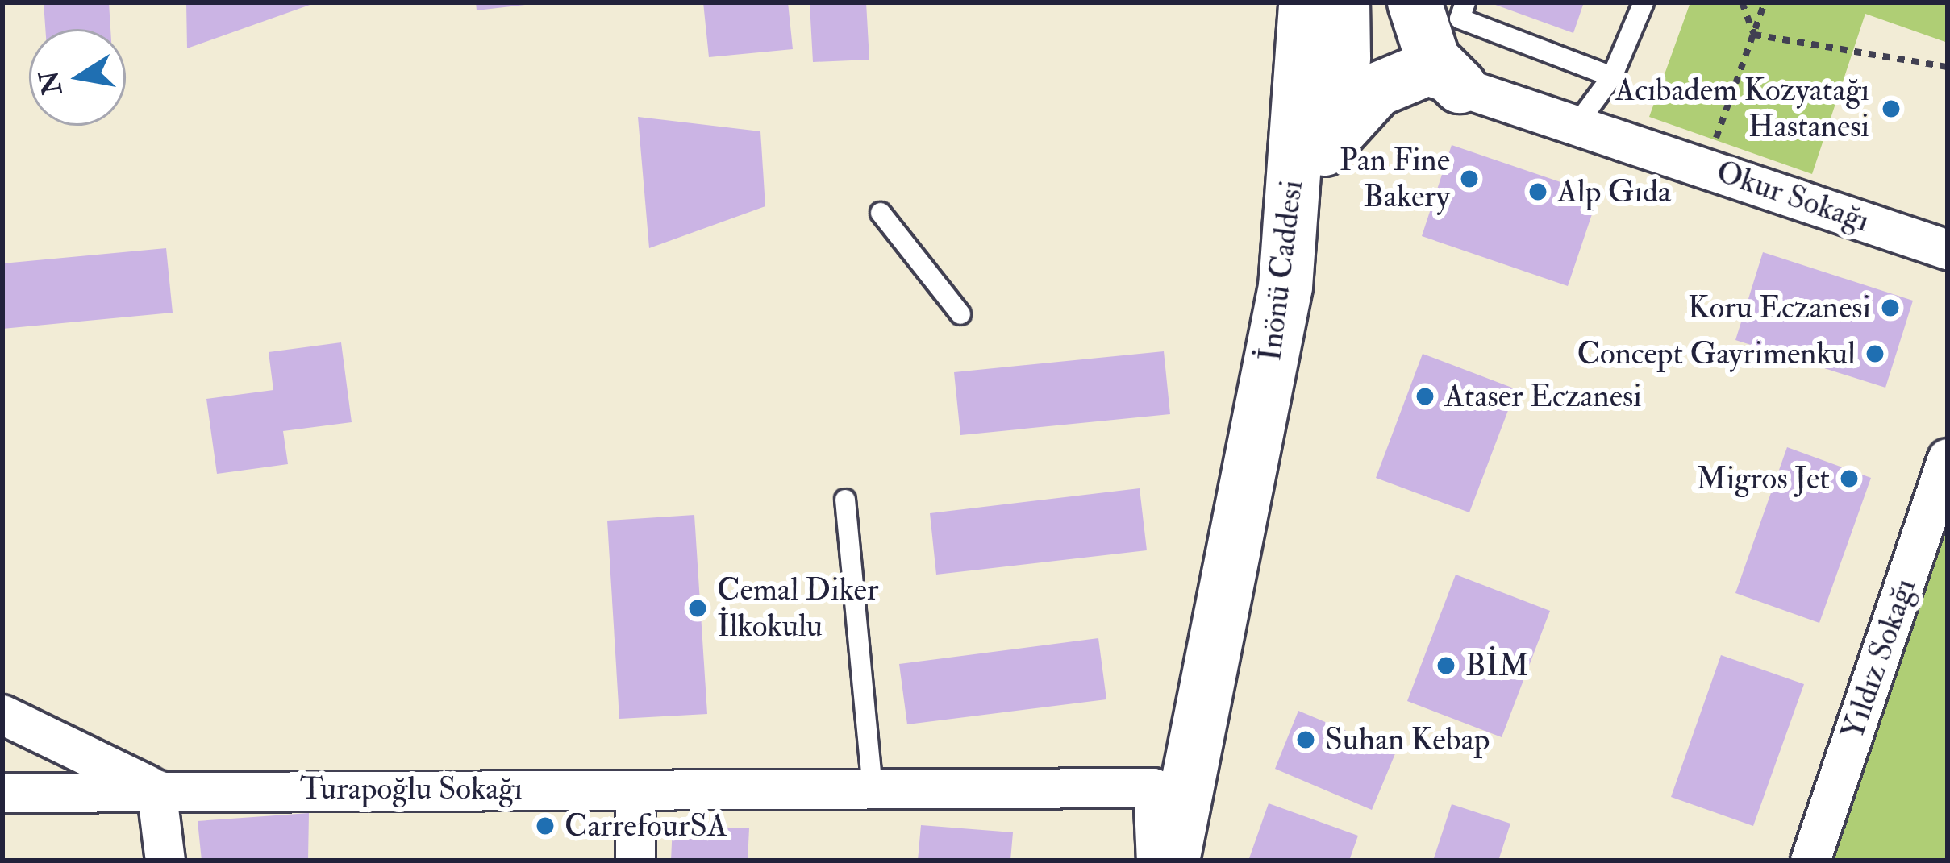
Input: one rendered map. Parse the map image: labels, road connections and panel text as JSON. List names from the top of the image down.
{
  "streets": {
    "main road": ["İnönü Caddesi"],
    "street": ["Okur Sokağı", "Yıldız Sokağı", "Turapoğlu Sokağı"]
  },
  "crossings": [
    ["İnönü Caddesi", "Turapoğlu Sokağı"]
  ],
  "places": [
    "Acıbadem Kozyatağı Hastanesi",
    "Pan Fine Bakery",
    "Alp Gıda",
    "Koru Eczanesi",
    "Concept Gayrimenkul",
    "Ataser Eczanesi",
    "Migros Jet",
    "Cemal Diker İlkokulu",
    "BİM",
    "Suhan Kebap",
    "CarrefourSA"
  ],
  "north": "left"
}
